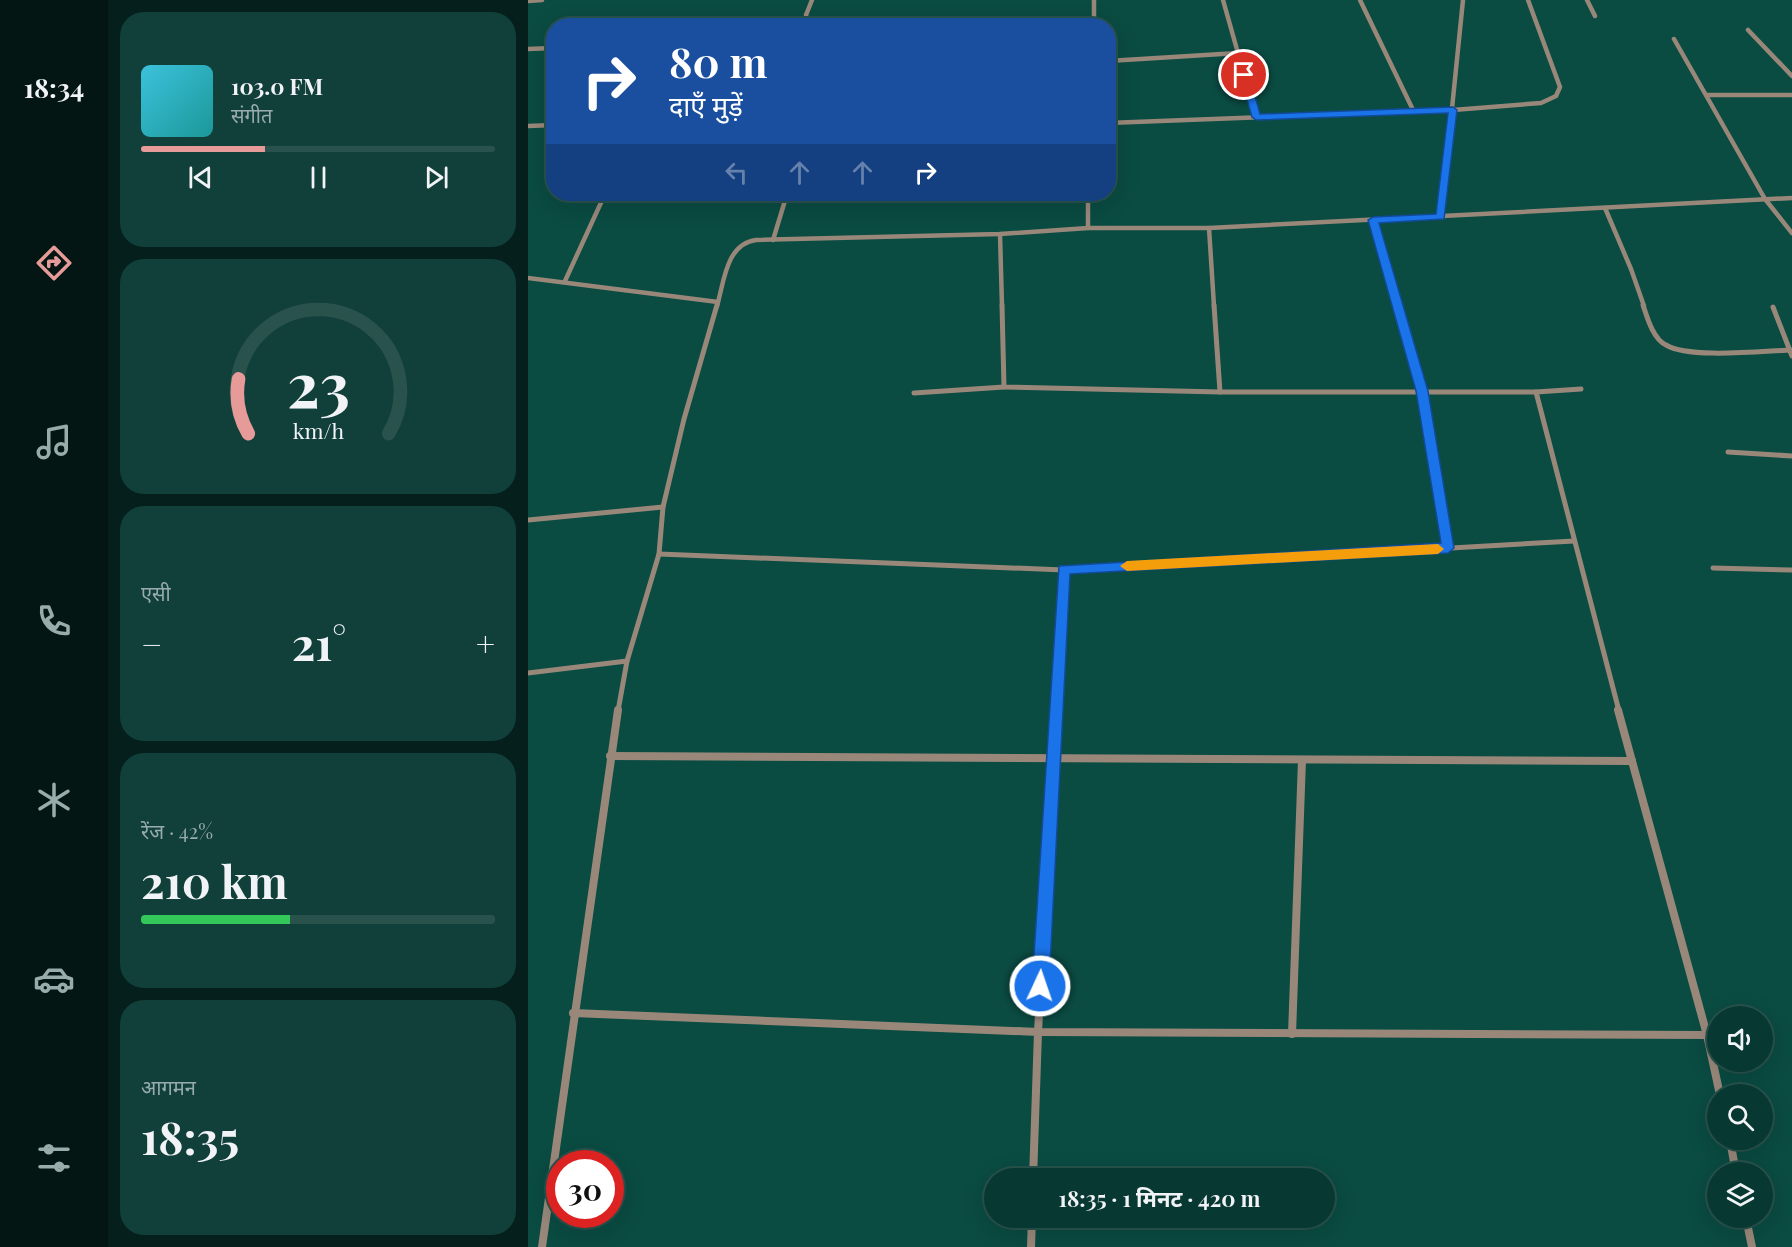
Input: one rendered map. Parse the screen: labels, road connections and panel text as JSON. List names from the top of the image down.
{
  "page": {
    "tabs": "18:34",
    "turn": ["80 m", "दाएँ मुड़ें"],
    "song": ["103.0 FM", "संगीत"],
    "tile": [
      "एसी",
      ["रेंज · 42%", "210 km"],
      ["आगमन", "18:35"]
    ],
    "heat": ["−", "21°", "+"],
    "limit": "30",
    "trip": "18:35 · 1 मिनट · 420 m",
    "gauge": ["23", "km/h"]
  }
}
